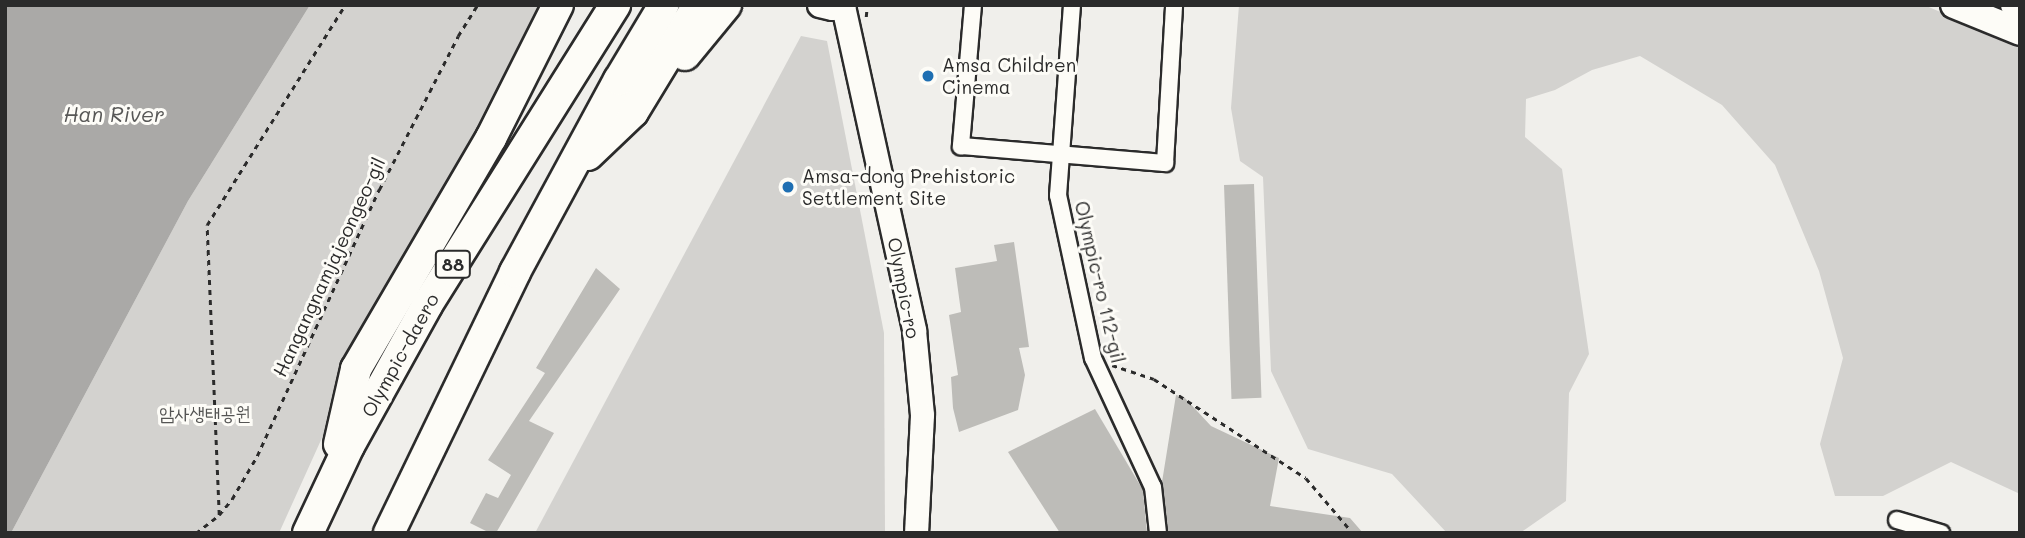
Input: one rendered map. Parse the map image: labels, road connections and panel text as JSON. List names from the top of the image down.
{
  "streets": {
    "highway": ["88", "Olympic-daero"],
    "main road": ["Olympic-ro"],
    "street": ["Olympic-ro 112-gil"],
    "path": ["Hangangnamjajeongeo-gil"]
  },
  "water": ["Han River"],
  "parks": ["암사생태공원"],
  "places": ["Amsa Children Cinema", "Amsa-dong Prehistoric Settlement Site"]
}
